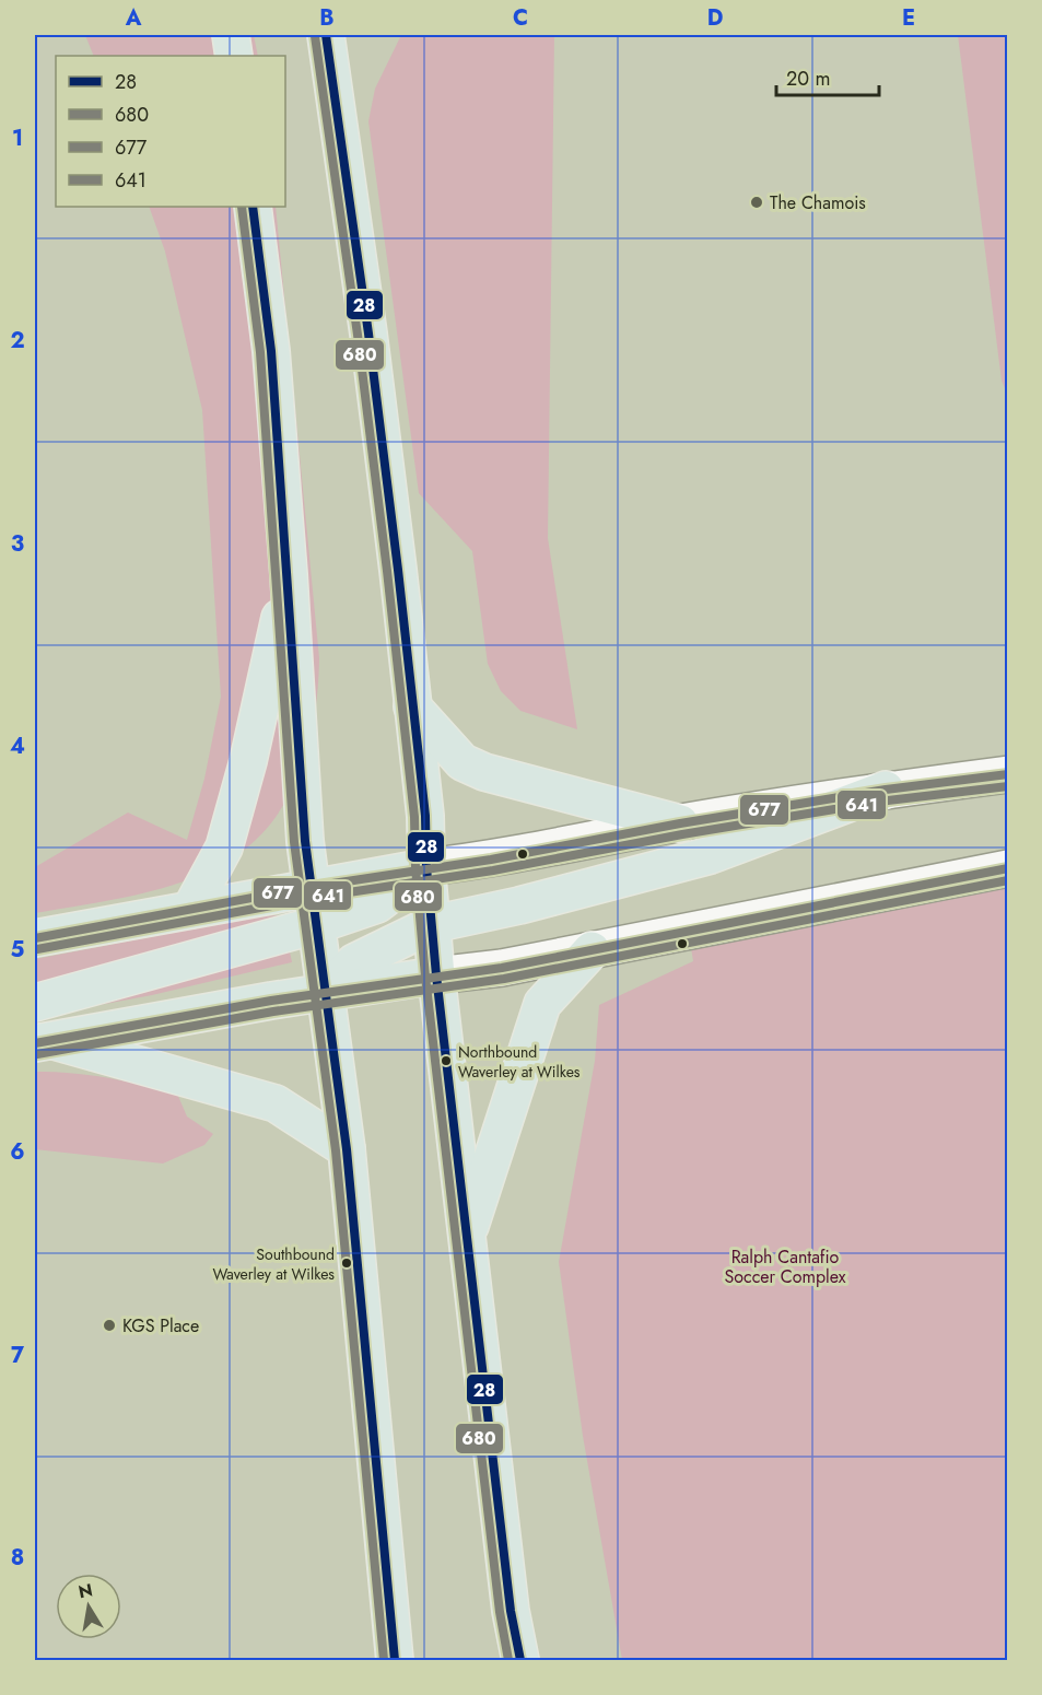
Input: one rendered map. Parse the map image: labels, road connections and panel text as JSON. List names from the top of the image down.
{
  "parks": ["Ralph Cantafio Soccer Complex"],
  "places": [
    "The Chamois",
    "Northbound Waverley at Wilkes",
    "Southbound Waverley at Wilkes",
    "KGS Place"
  ],
  "lines": [
    "transit line 28",
    "transit line 680",
    "transit line 677",
    "transit line 641"
  ],
  "legend": [
    "28",
    "680",
    "677",
    "641"
  ],
  "scale_bar": "20 m",
  "north": "top",
  "grid": {
    "columns": [
      "A",
      "B",
      "C",
      "D",
      "E"
    ],
    "rows": [
      "1",
      "2",
      "3",
      "4",
      "5",
      "6",
      "7",
      "8"
    ]
  }
}
